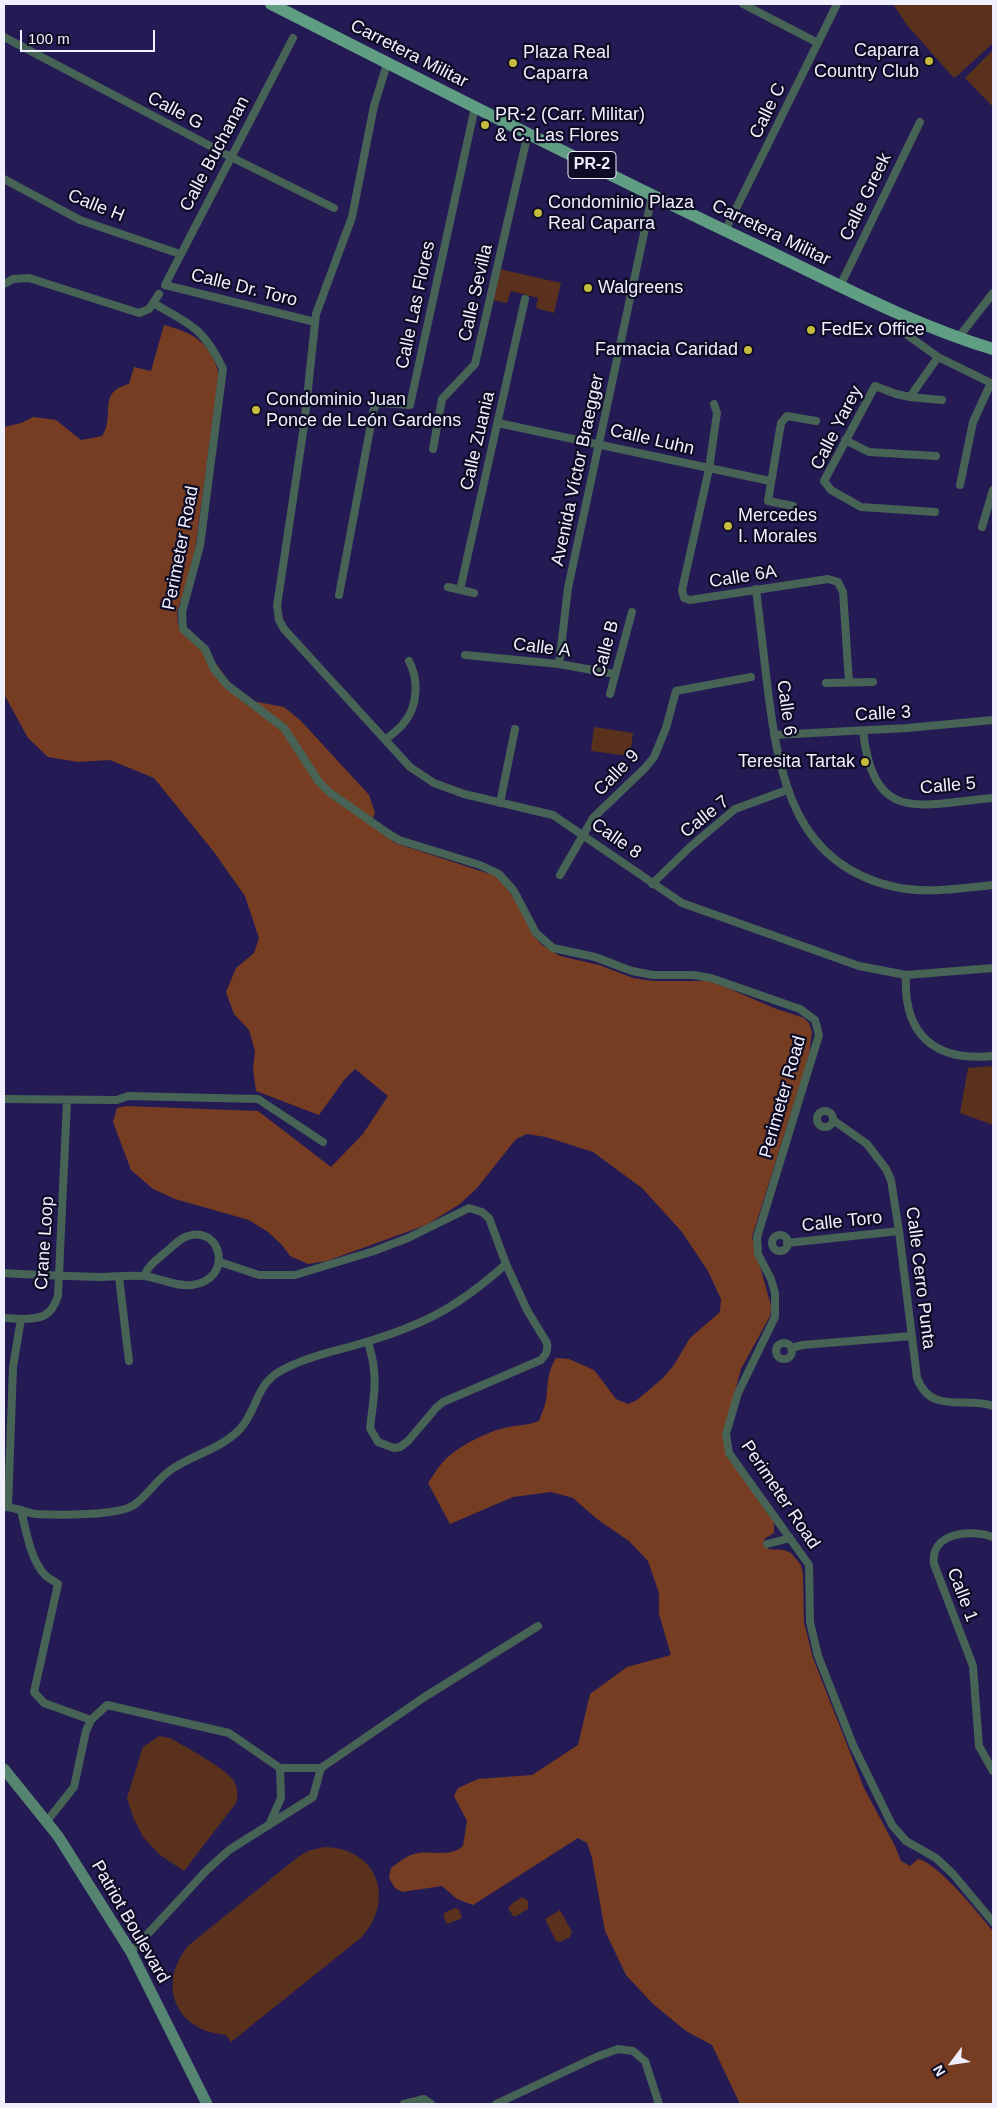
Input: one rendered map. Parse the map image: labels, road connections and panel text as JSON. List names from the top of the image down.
{
  "streets": {
    "main road": ["Carretera Militar", "PR-2"],
    "street": [
      "Calle G",
      "Calle C",
      "Calle Buchanan",
      "Calle Greek",
      "Calle H",
      "Calle Dr. Toro",
      "Calle Sevilla",
      "Calle Las Flores",
      "Calle Yarey",
      "Calle Luhn",
      "Calle Zuania",
      "Avenida Víctor Braegger",
      "Perimeter Road",
      "Calle 6A",
      "Calle A",
      "Calle B",
      "Calle 6",
      "Calle 3",
      "Calle 9",
      "Calle 5",
      "Calle 7",
      "Calle 8",
      "Calle Toro",
      "Crane Loop",
      "Calle Cerro Punta",
      "Calle 1",
      "Patriot Boulevard"
    ]
  },
  "crossings": [
    ["Carretera Militar", "Calle C"],
    ["Carretera Militar", "Calle Greek"],
    ["Carretera Militar", "Calle Sevilla"],
    ["Carretera Militar", "Calle Las Flores"],
    ["Carretera Militar", "Avenida Víctor Braegger"],
    ["Calle G", "Calle Buchanan"],
    ["Calle Buchanan", "Calle H"],
    ["Calle Buchanan", "Calle Dr. Toro"],
    ["Calle Dr. Toro", "Calle 8"],
    ["Calle Luhn", "Calle Zuania"],
    ["Calle Luhn", "Avenida Víctor Braegger"],
    ["Calle Luhn", "Calle 6A"],
    ["Avenida Víctor Braegger", "Calle A"],
    ["Calle 6A", "Calle 6"],
    ["Calle A", "Calle B"],
    ["Calle 6", "Calle 3"],
    ["Calle 6", "Calle 7"],
    ["Calle 3", "Calle 5"],
    ["Calle 9", "Calle 8"],
    ["Calle 7", "Calle 8"],
    ["Calle Toro", "Calle Cerro Punta"]
  ],
  "places": [
    "Caparra Country Club",
    "Plaza Real Caparra",
    "PR-2 (Carr. Militar) & C. Las Flores",
    "Condominio Plaza Real Caparra",
    "Walgreens",
    "FedEx Office",
    "Farmacia Caridad",
    "Condominio Juan Ponce de León Gardens",
    "Mercedes I. Morales",
    "Teresita Tartak"
  ],
  "scale_bar": "100 m",
  "north": "bottom left"
}
